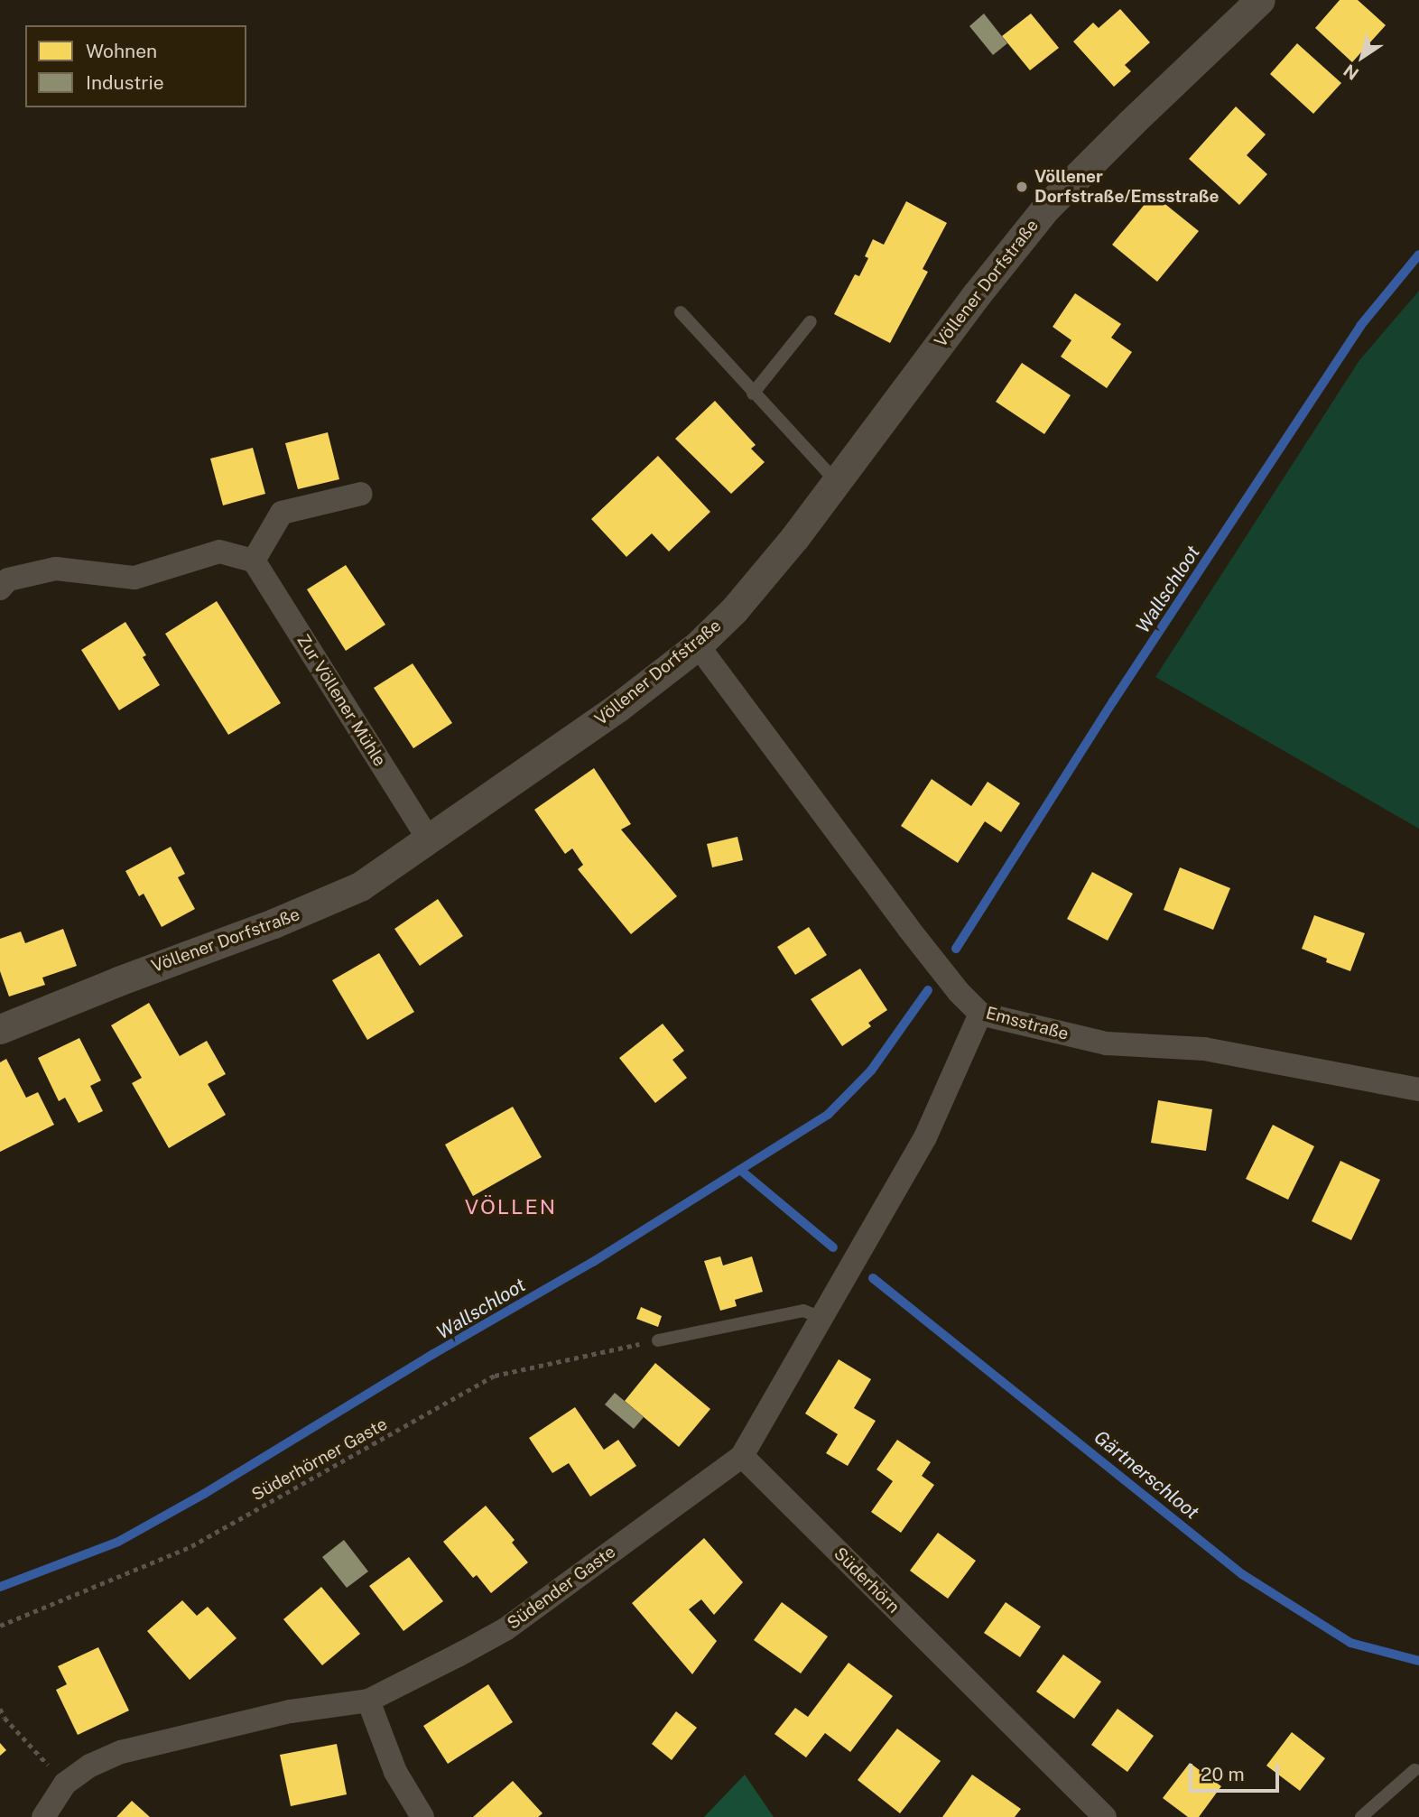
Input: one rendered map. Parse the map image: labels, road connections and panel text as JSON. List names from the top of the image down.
{
  "streets": {
    "street": [
      "Völlener Dorfstraße",
      "Zur Völlener Mühle",
      "Emsstraße",
      "Süderhörn",
      "Südender Gaste"
    ],
    "path": ["Süderhörner Gaste"]
  },
  "crossings": [
    ["Völlener Dorfstraße", "Zur Völlener Mühle"],
    ["Völlener Dorfstraße", "Emsstraße"],
    ["Süderhörn", "Südender Gaste"]
  ],
  "districts": ["VÖLLEN"],
  "water": ["Wallschloot", "Gärtnerschloot"],
  "places": ["Völlener Dorfstraße/Emsstraße"],
  "legend": ["Wohnen", "Industrie"],
  "scale_bar": "20 m",
  "north": "bottom left"
}
